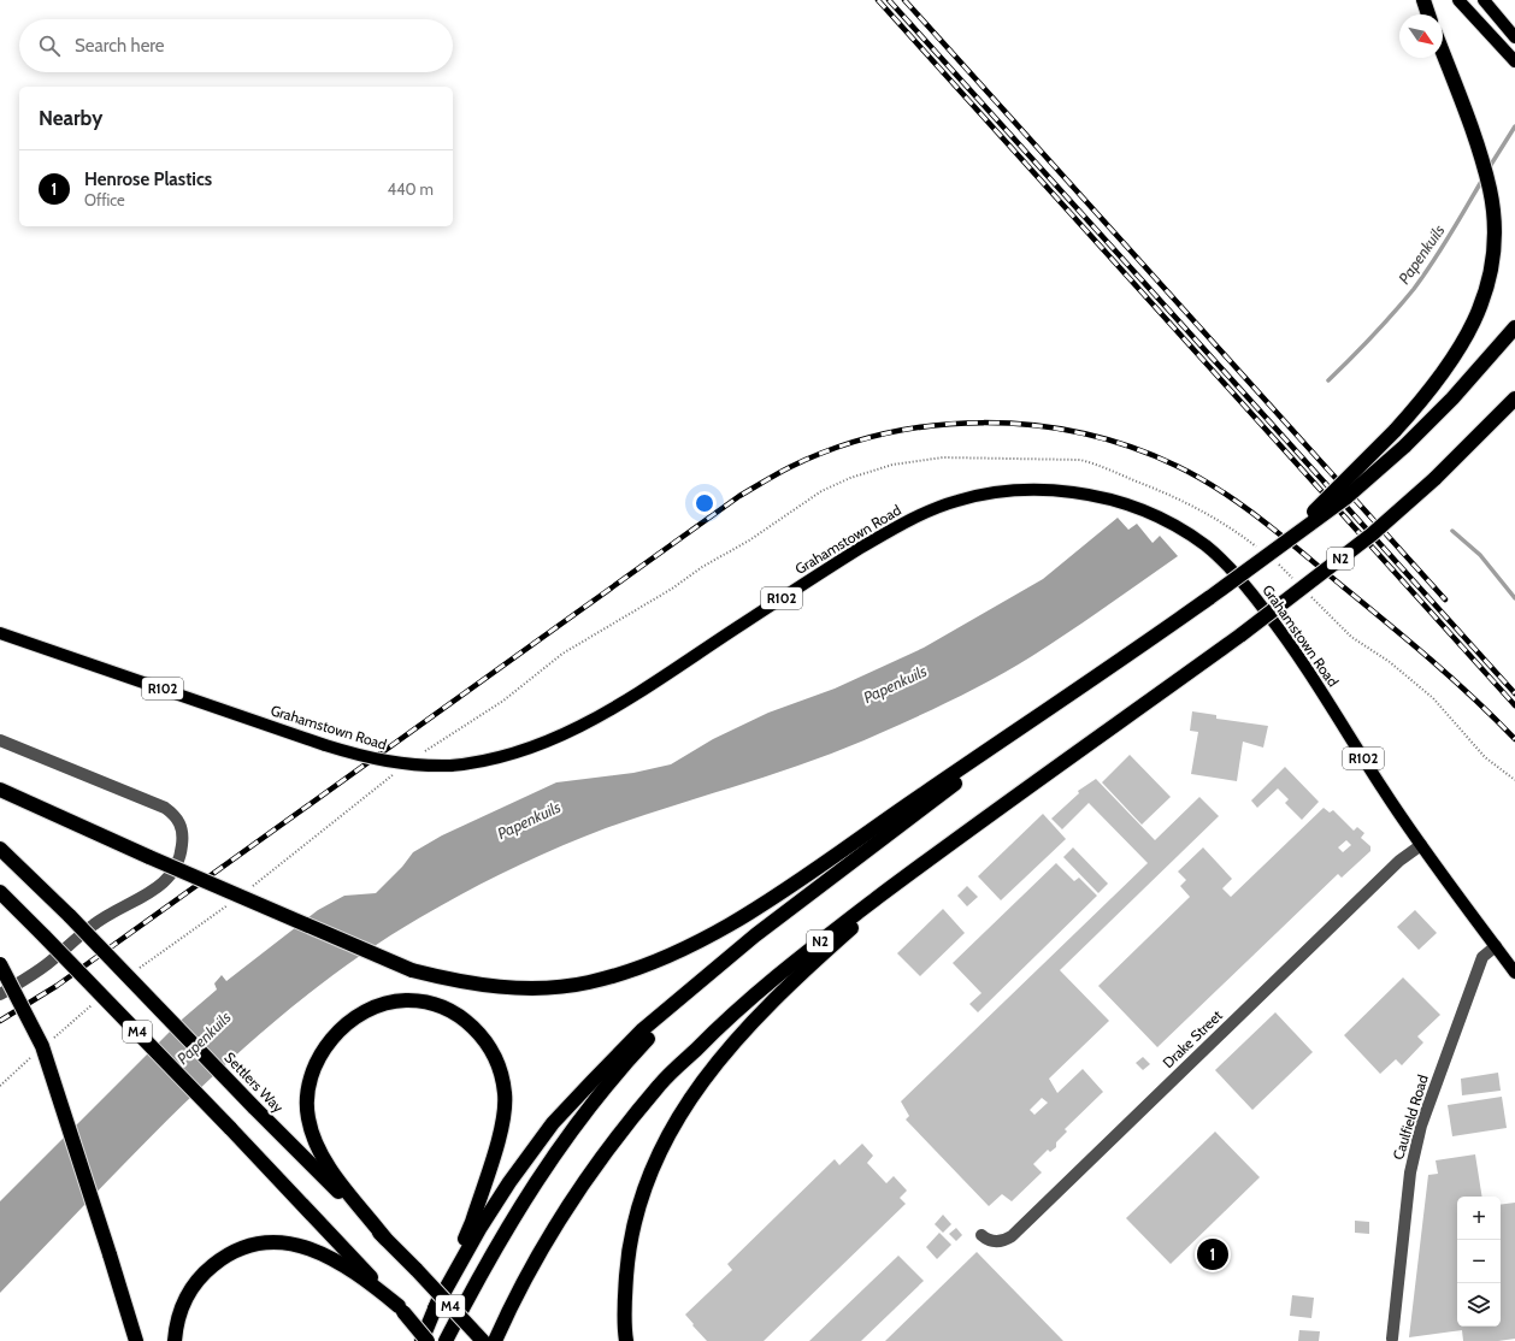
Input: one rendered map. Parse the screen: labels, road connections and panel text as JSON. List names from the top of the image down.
{
  "streets": {
    "highway": ["N2", "M4", "Settlers Way"],
    "main road": ["Grahamstown Road", "R102"],
    "lane": ["Drake Street", "Caulfield Road"]
  },
  "crossings": [
    ["Grahamstown Road", "Drake Street"],
    ["Grahamstown Road", "Caulfield Road"]
  ],
  "water": ["Papenkuils"],
  "north": "bottom right",
  "page": {
    "search": "Search here",
    "heading": "Nearby",
    "list": [
      {
        "mark": "1",
        "name": "Henrose Plastics",
        "note": "Office",
        "value": "440 m"
      }
    ],
    "map_buttons": ["+", "−"],
    "pins": "1"
  }
}
